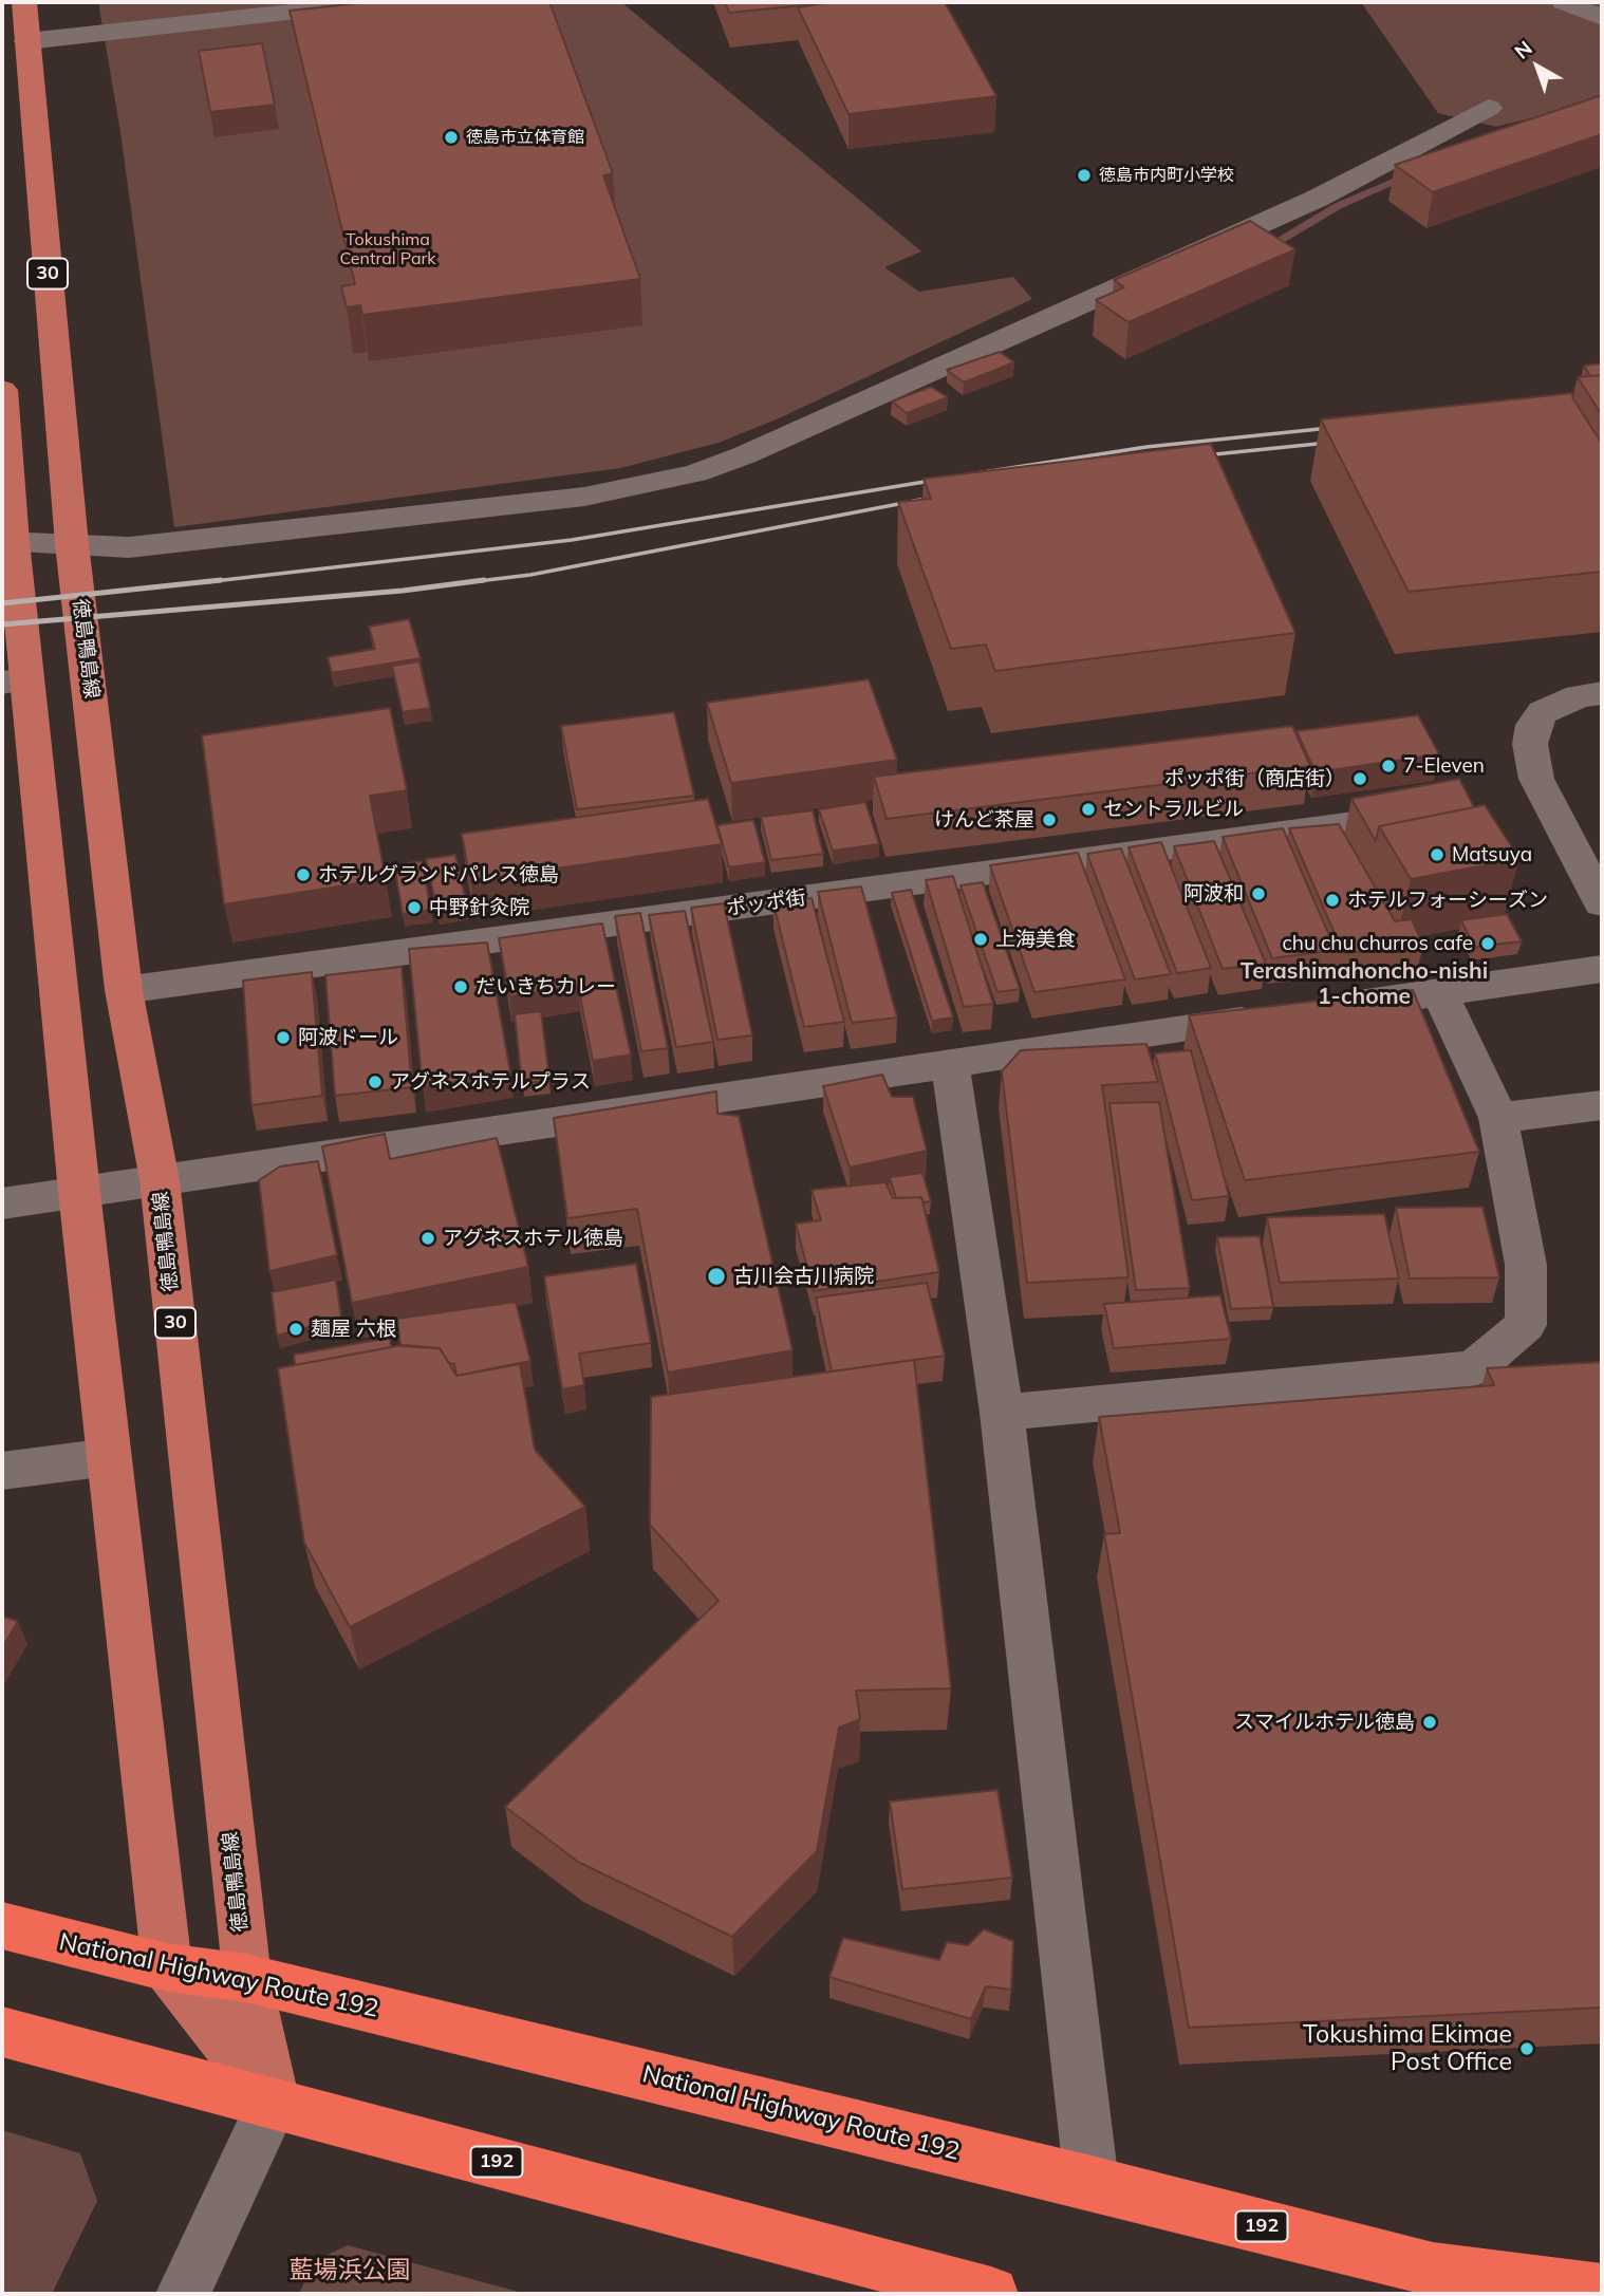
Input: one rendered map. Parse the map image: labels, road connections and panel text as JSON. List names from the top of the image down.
{
  "streets": {
    "highway": ["National Highway Route 192", "192"],
    "main road": ["30", "徳島鴨島線"],
    "street": ["ポッポ街"]
  },
  "crossings": [
    ["徳島鴨島線", "ポッポ街"],
    ["徳島鴨島線", "National Highway Route 192"],
    ["徳島鴨島線", "192"]
  ],
  "districts": ["Terashimahoncho-nishi 1-chome"],
  "parks": ["Tokushima Central Park", "藍場浜公園"],
  "places": [
    "徳島市立体育館",
    "徳島市内町小学校",
    "7-Eleven",
    "ポッポ街（商店街）",
    "セントラルビル",
    "けんど茶屋",
    "Matsuya",
    "ホテルグランドパレス徳島",
    "阿波和",
    "ホテルフォーシーズン",
    "中野針灸院",
    "上海美食",
    "chu chu churros cafe",
    "だいきちカレー",
    "阿波ドール",
    "アグネスホテルプラス",
    "アグネスホテル徳島",
    "古川会古川病院",
    "麺屋 六根",
    "スマイルホテル徳島",
    "Tokushima Ekimae Post Office"
  ],
  "north": "top left"
}
